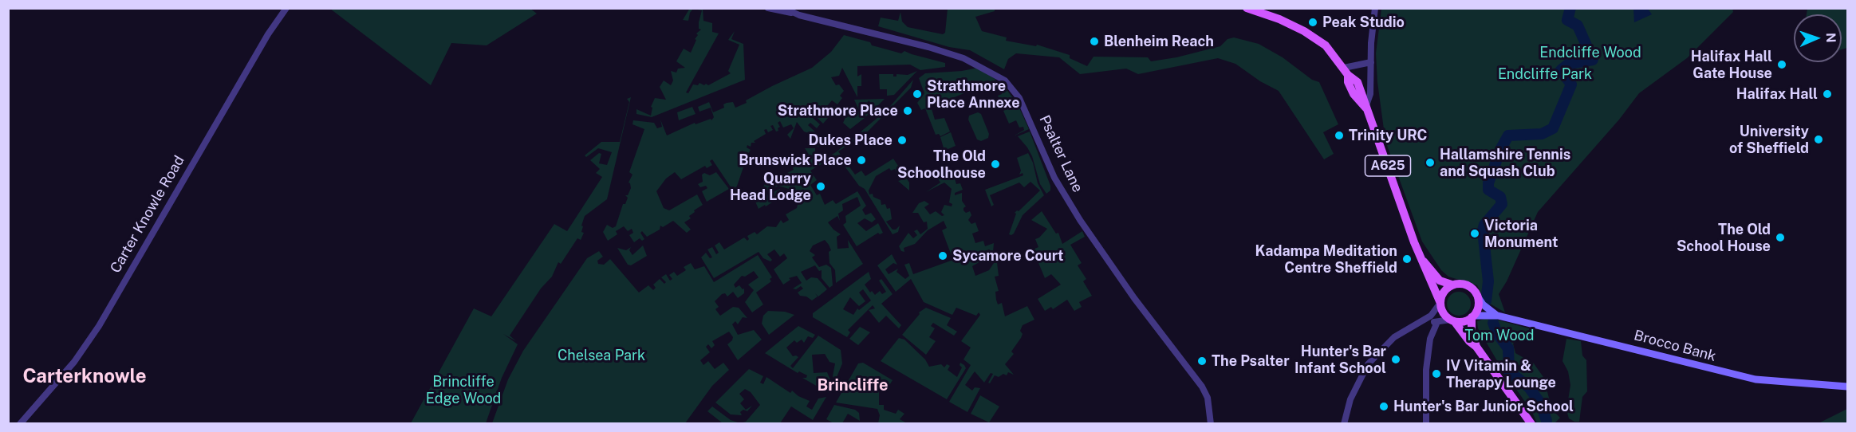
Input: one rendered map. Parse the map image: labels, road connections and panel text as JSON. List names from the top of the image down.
{
  "streets": {
    "main road": ["A625", "Brocco Bank"],
    "street": ["Psalter Lane", "Carter Knowle Road"]
  },
  "crossings": [
    ["A625", "Brocco Bank"]
  ],
  "districts": ["Carterknowle", "Brincliffe"],
  "parks": [
    "Endcliffe Wood",
    "Endcliffe Park",
    "Tom Wood",
    "Chelsea Park",
    "Brincliffe Edge Wood"
  ],
  "places": [
    "Peak Studio",
    "Blenheim Reach",
    "Halifax Hall Gate House",
    "Strathmore Place Annexe",
    "Halifax Hall",
    "Strathmore Place",
    "Trinity URC",
    "University of Sheffield",
    "Dukes Place",
    "Brunswick Place",
    "Hallamshire Tennis and Squash Club",
    "The Old Schoolhouse",
    "Quarry Head Lodge",
    "Victoria Monument",
    "The Old School House",
    "Sycamore Court",
    "Kadampa Meditation Centre Sheffield",
    "Hunter's Bar Infant School",
    "The Psalter",
    "IV Vitamin & Therapy Lounge",
    "Hunter's Bar Junior School"
  ],
  "north": "right"
}
